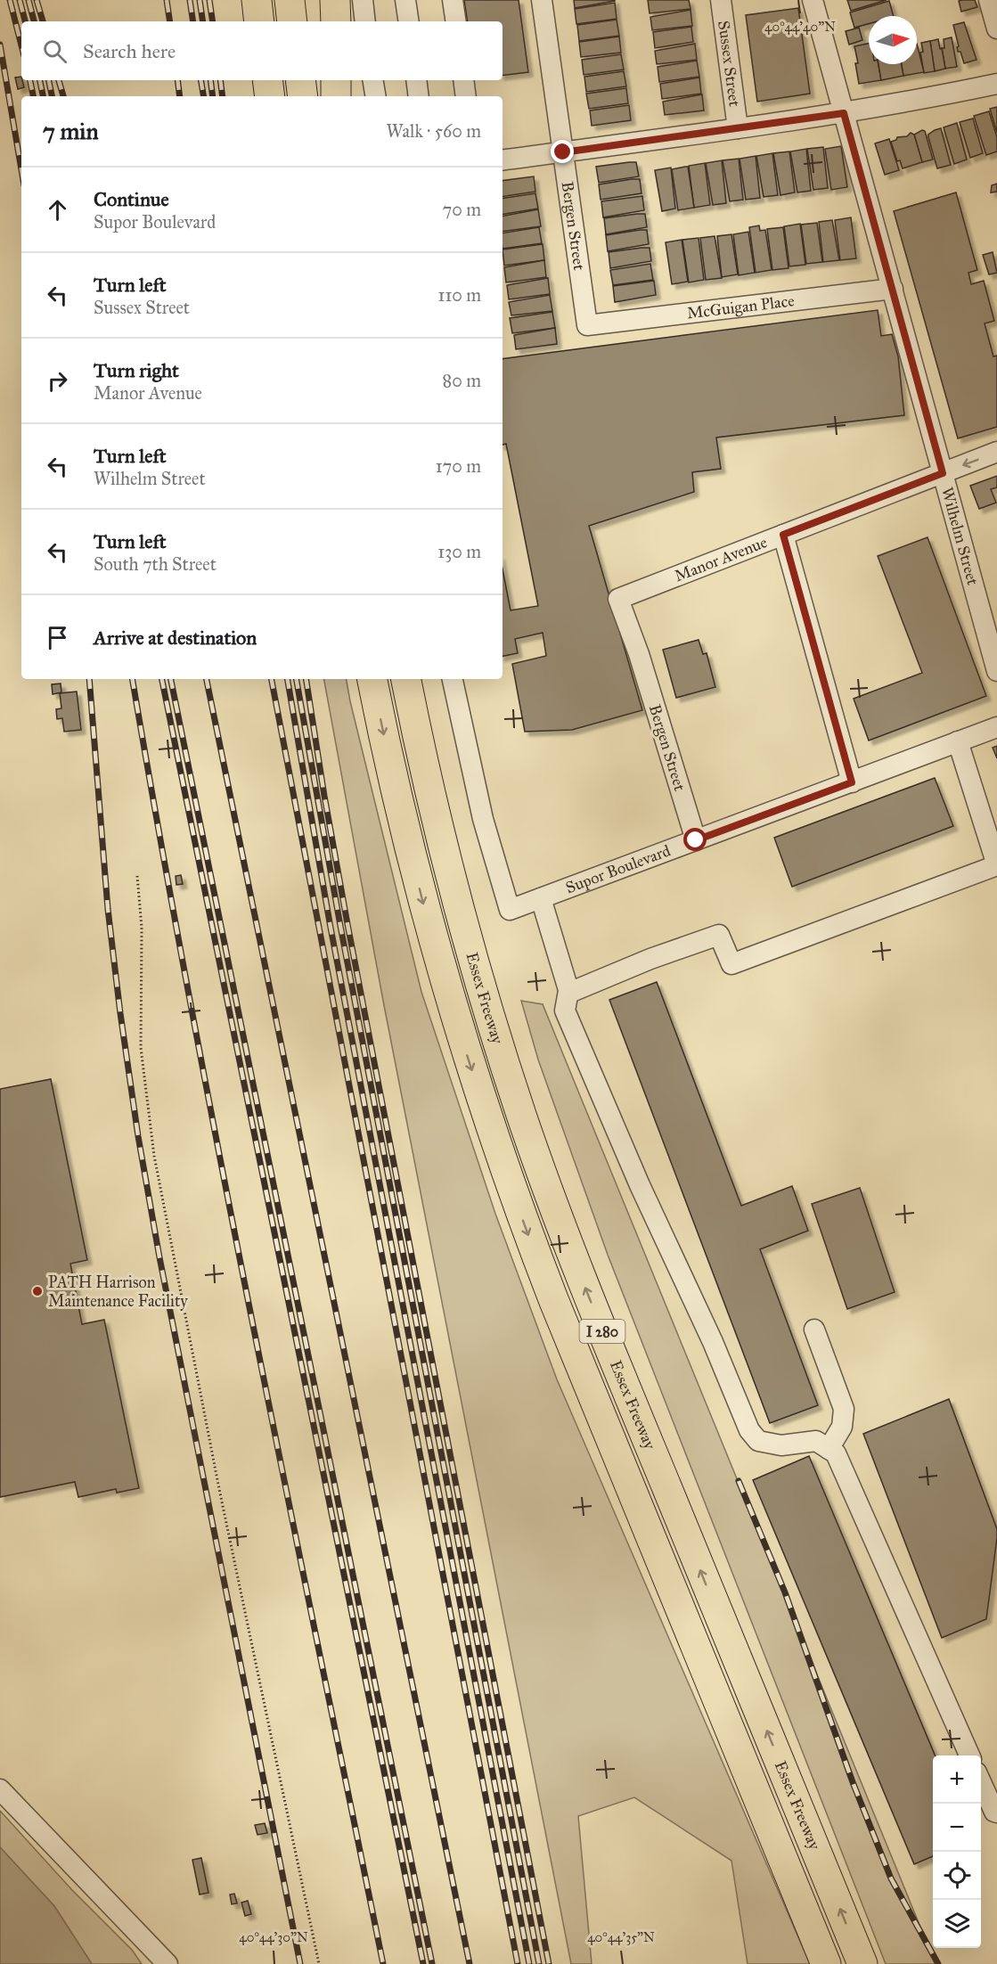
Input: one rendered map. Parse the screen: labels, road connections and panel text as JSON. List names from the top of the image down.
{
  "streets": {
    "highway": ["Essex Freeway", "I 280"],
    "street": [
      "Sussex Street",
      "Bergen Street",
      "McGuigan Place",
      "Wilhelm Street",
      "Manor Avenue",
      "Supor Boulevard"
    ]
  },
  "crossings": [
    ["Bergen Street", "McGuigan Place"],
    ["Bergen Street", "Manor Avenue"],
    ["Bergen Street", "Supor Boulevard"],
    ["McGuigan Place", "Wilhelm Street"],
    ["Wilhelm Street", "Manor Avenue"]
  ],
  "places": ["PATH Harrison Maintenance Facility"],
  "north": "right",
  "page": {
    "search": "Search here",
    "heading": ["7 min", "Walk · 560 m"],
    "list": [
      ["Continue", "Supor Boulevard", "70 m"],
      ["Turn left", "Sussex Street", "110 m"],
      ["Turn right", "Manor Avenue", "80 m"],
      ["Turn left", "Wilhelm Street", "170 m"],
      ["Turn left", "South 7th Street", "130 m"],
      "Arrive at destination"
    ],
    "map_buttons": ["+", "−"]
  },
  "coordinates": ["40°44'40\"N", "40°44'30\"N", "40°44'35\"N"]
}
